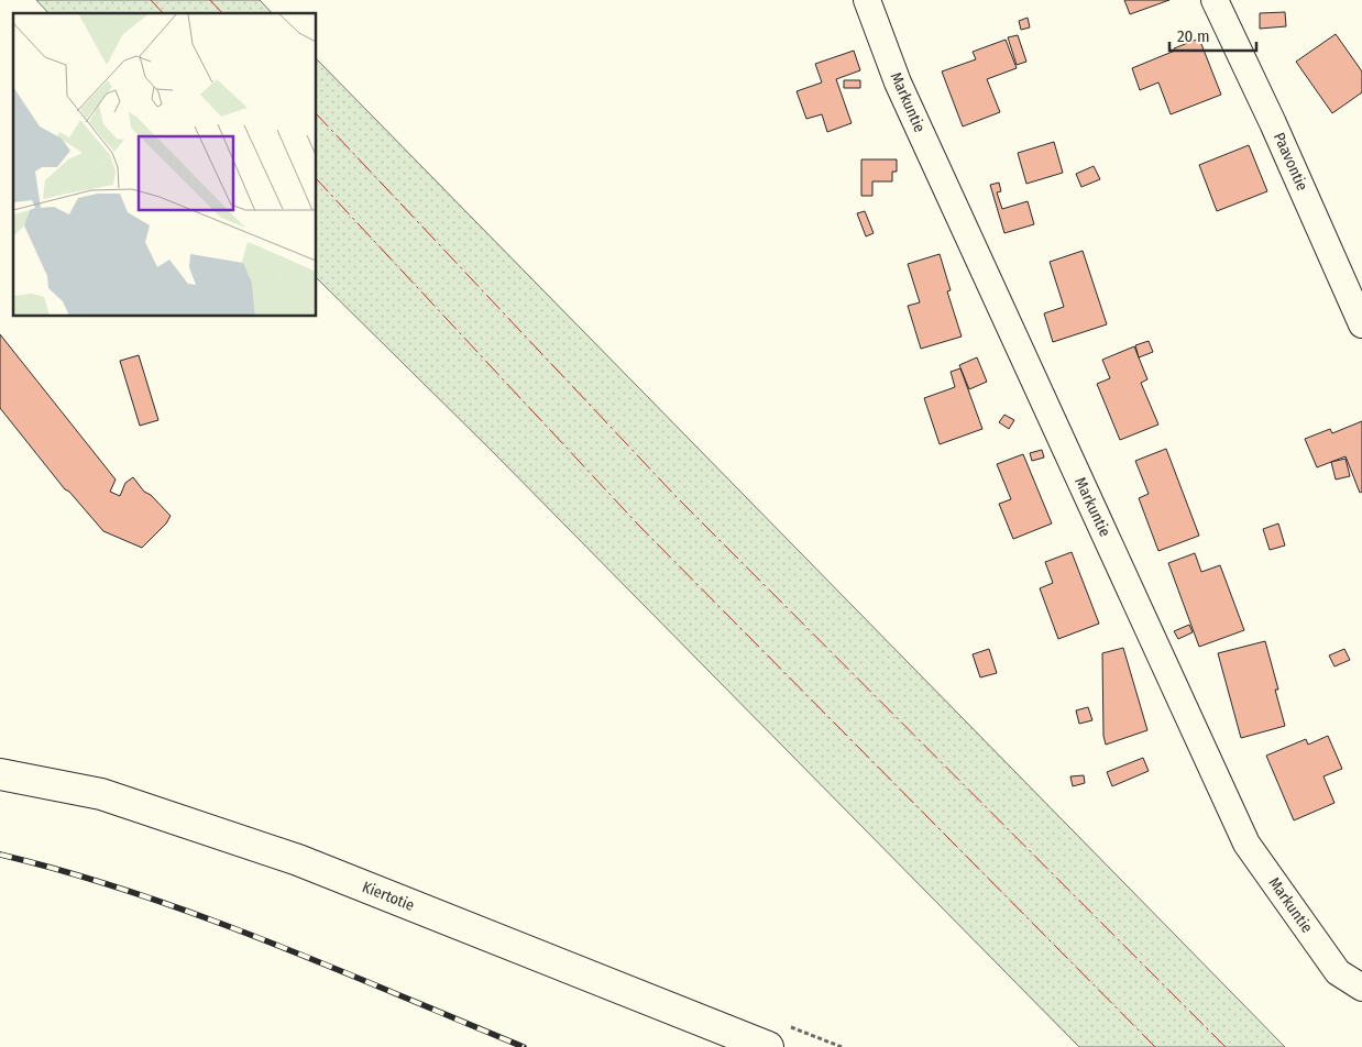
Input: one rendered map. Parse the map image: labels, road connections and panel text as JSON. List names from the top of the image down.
{
  "streets": {
    "street": ["Markuntie", "Paavontie", "Kiertotie"]
  },
  "scale_bar": "20 m"
}
